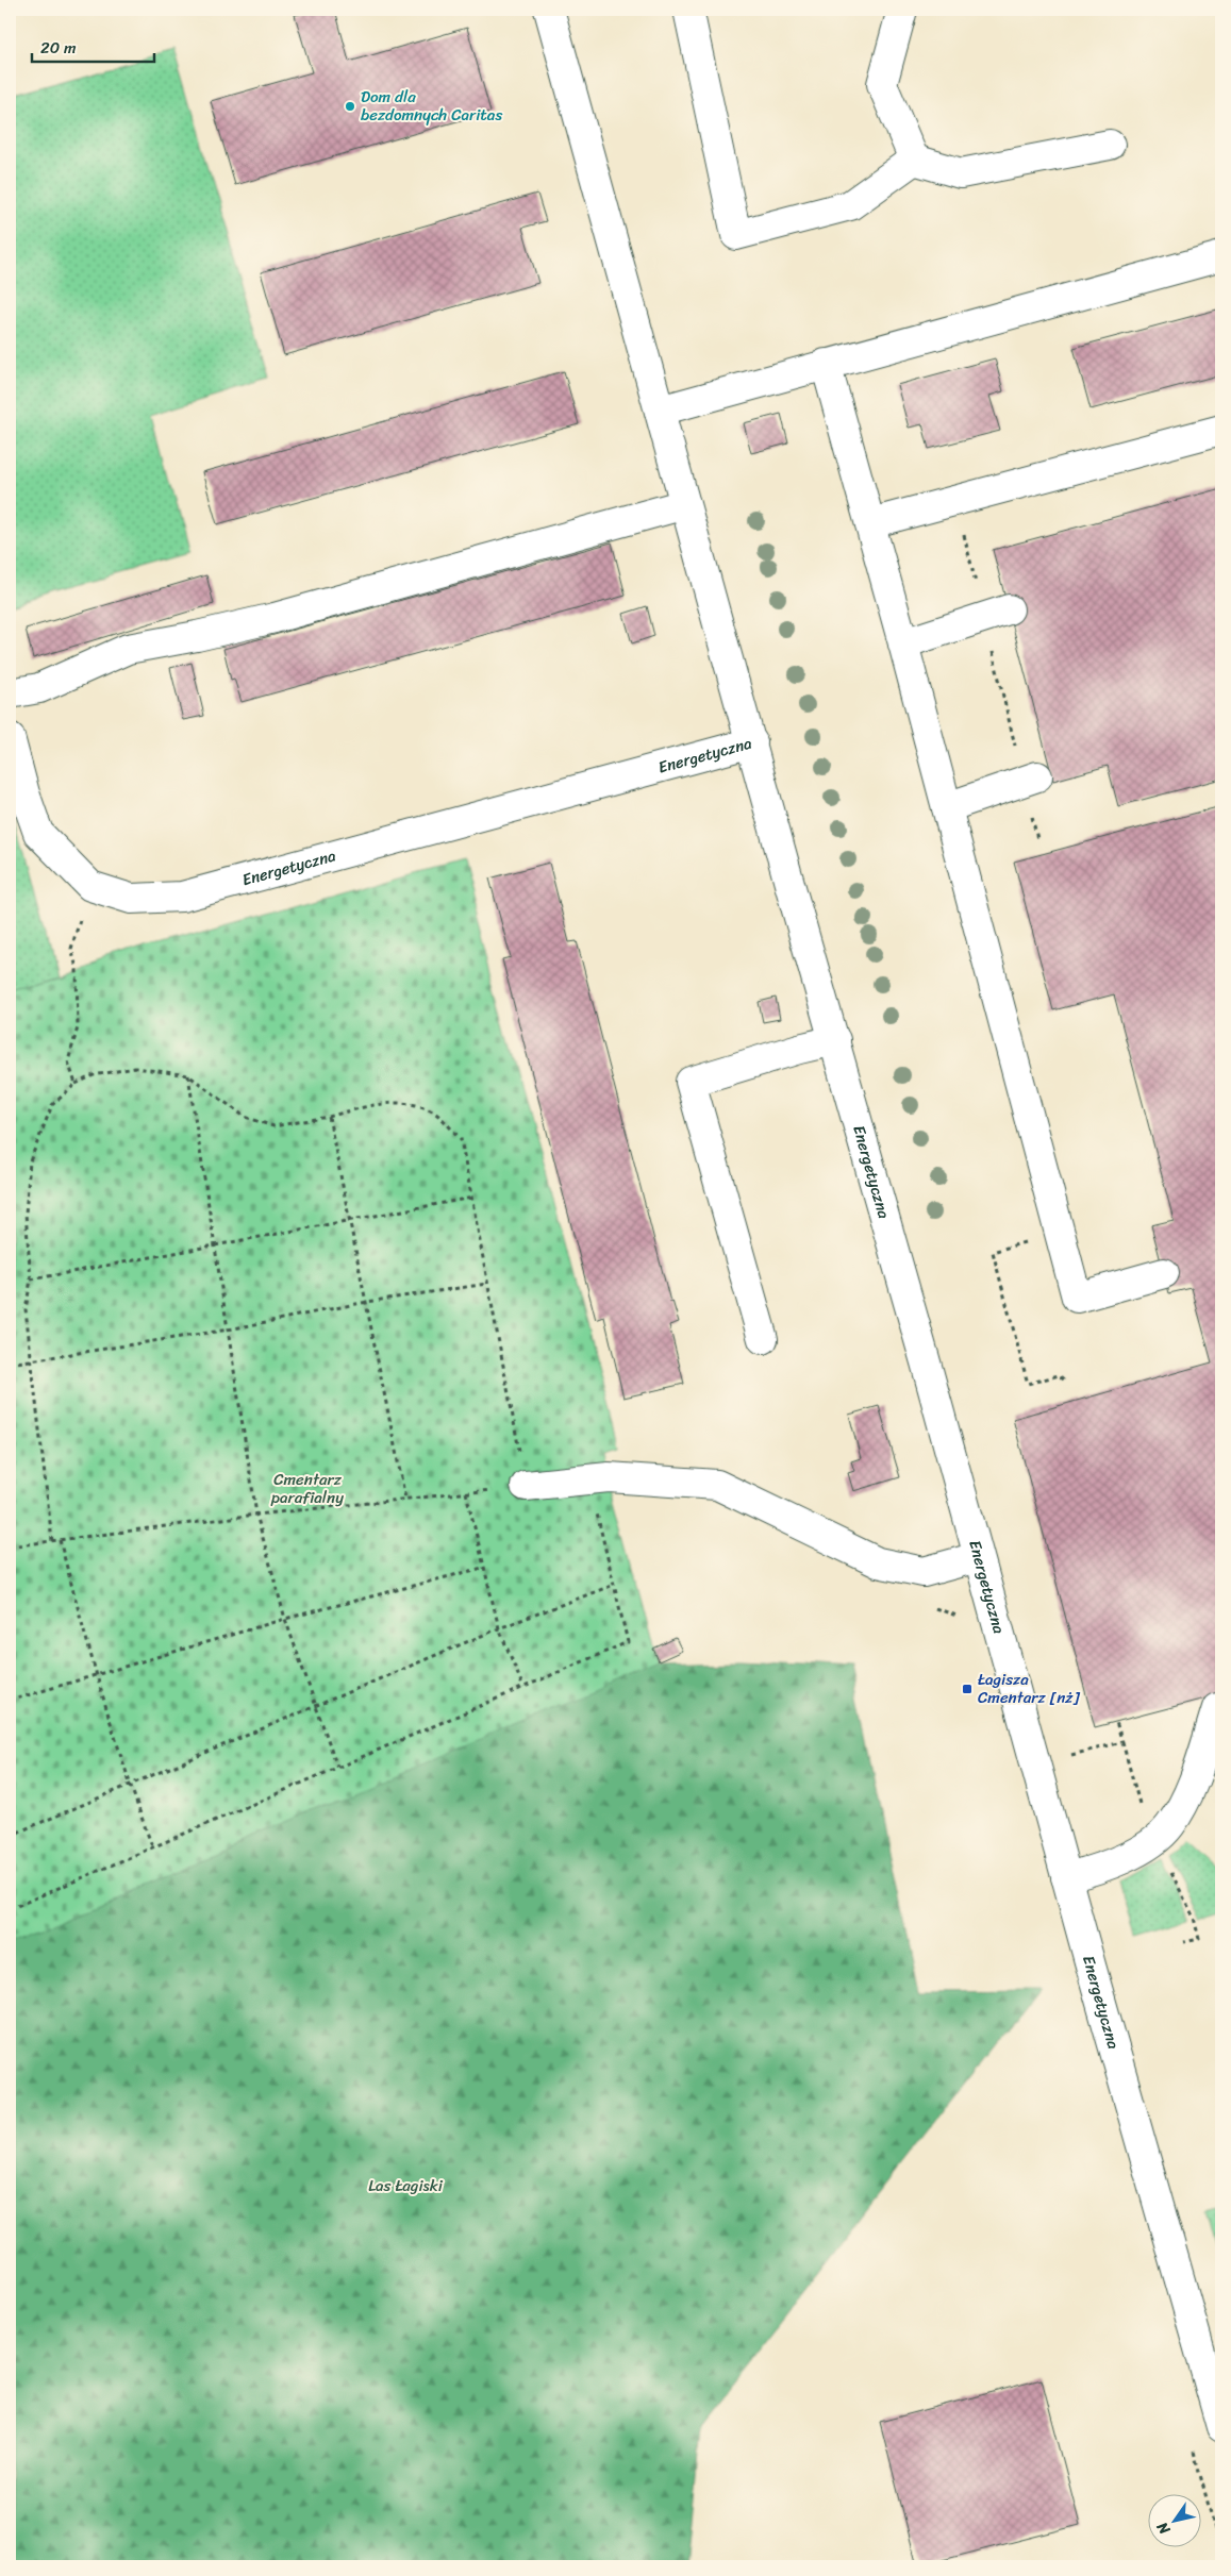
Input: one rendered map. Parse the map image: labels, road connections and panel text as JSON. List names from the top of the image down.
{
  "streets": {
    "street": ["Energetyczna"]
  },
  "parks": ["Cmentarz parafialny", "Las Łagiski"],
  "places": {
    "other": ["Dom dla bezdomnych Caritas"],
    "transit": ["Łagisza Cmentarz [nż]"]
  },
  "scale_bar": "20 m",
  "north": "bottom left"
}
